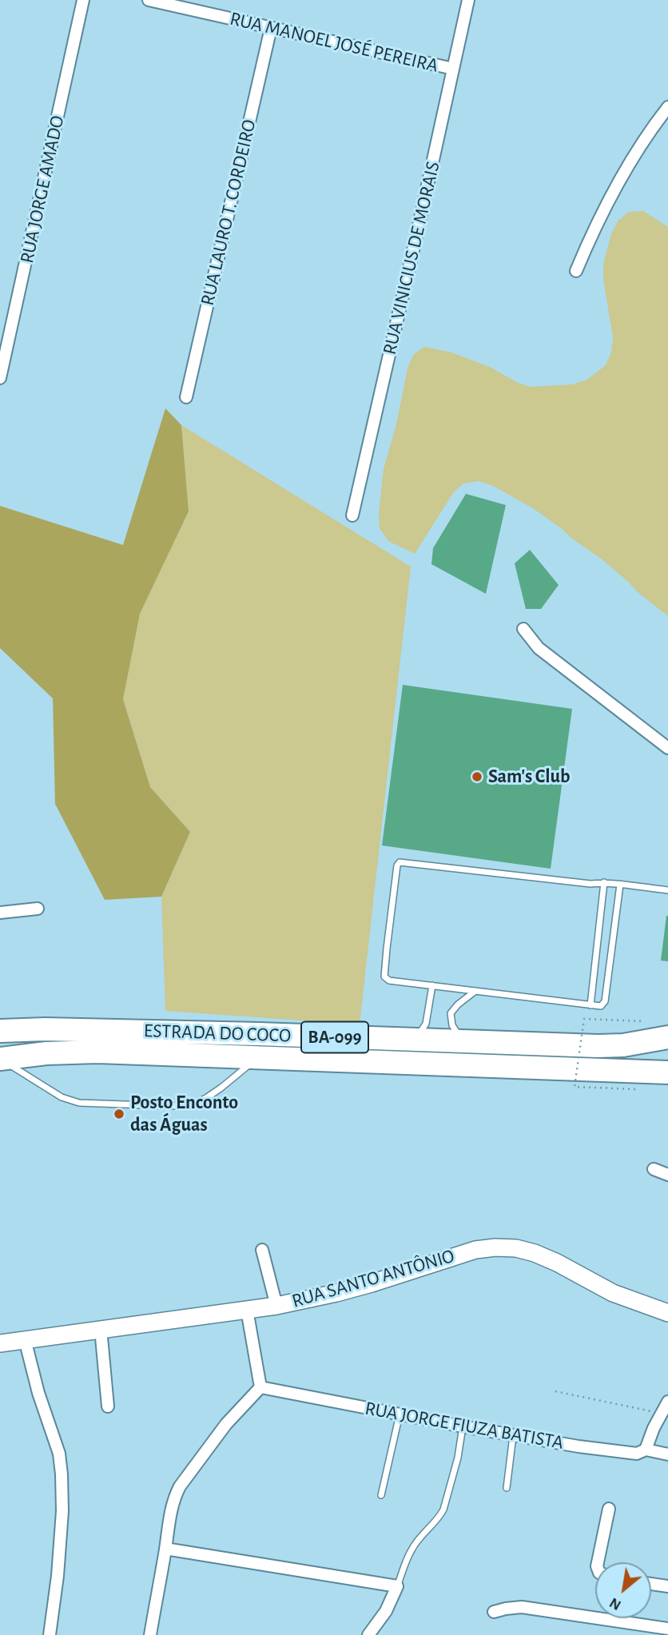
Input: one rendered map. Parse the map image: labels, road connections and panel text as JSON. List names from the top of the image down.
{
  "streets": {
    "highway": ["ESTRADA DO COCO", "BA-099"],
    "street": [
      "RUA MANOEL JOSÉ PEREIRA",
      "RUA JORGE AMADO",
      "RUA LAURO T. CORDEIRO",
      "RUA VINICIUS DE MORAIS",
      "RUA SANTO ANTÔNIO",
      "RUA JORGE FIUZA BATISTA"
    ]
  },
  "crossings": [
    ["RUA MANOEL JOSÉ PEREIRA", "RUA LAURO T. CORDEIRO"],
    ["RUA MANOEL JOSÉ PEREIRA", "RUA VINICIUS DE MORAIS"]
  ],
  "places": ["Sam's Club", "Posto Enconto das Águas"],
  "north": "bottom left"
}
